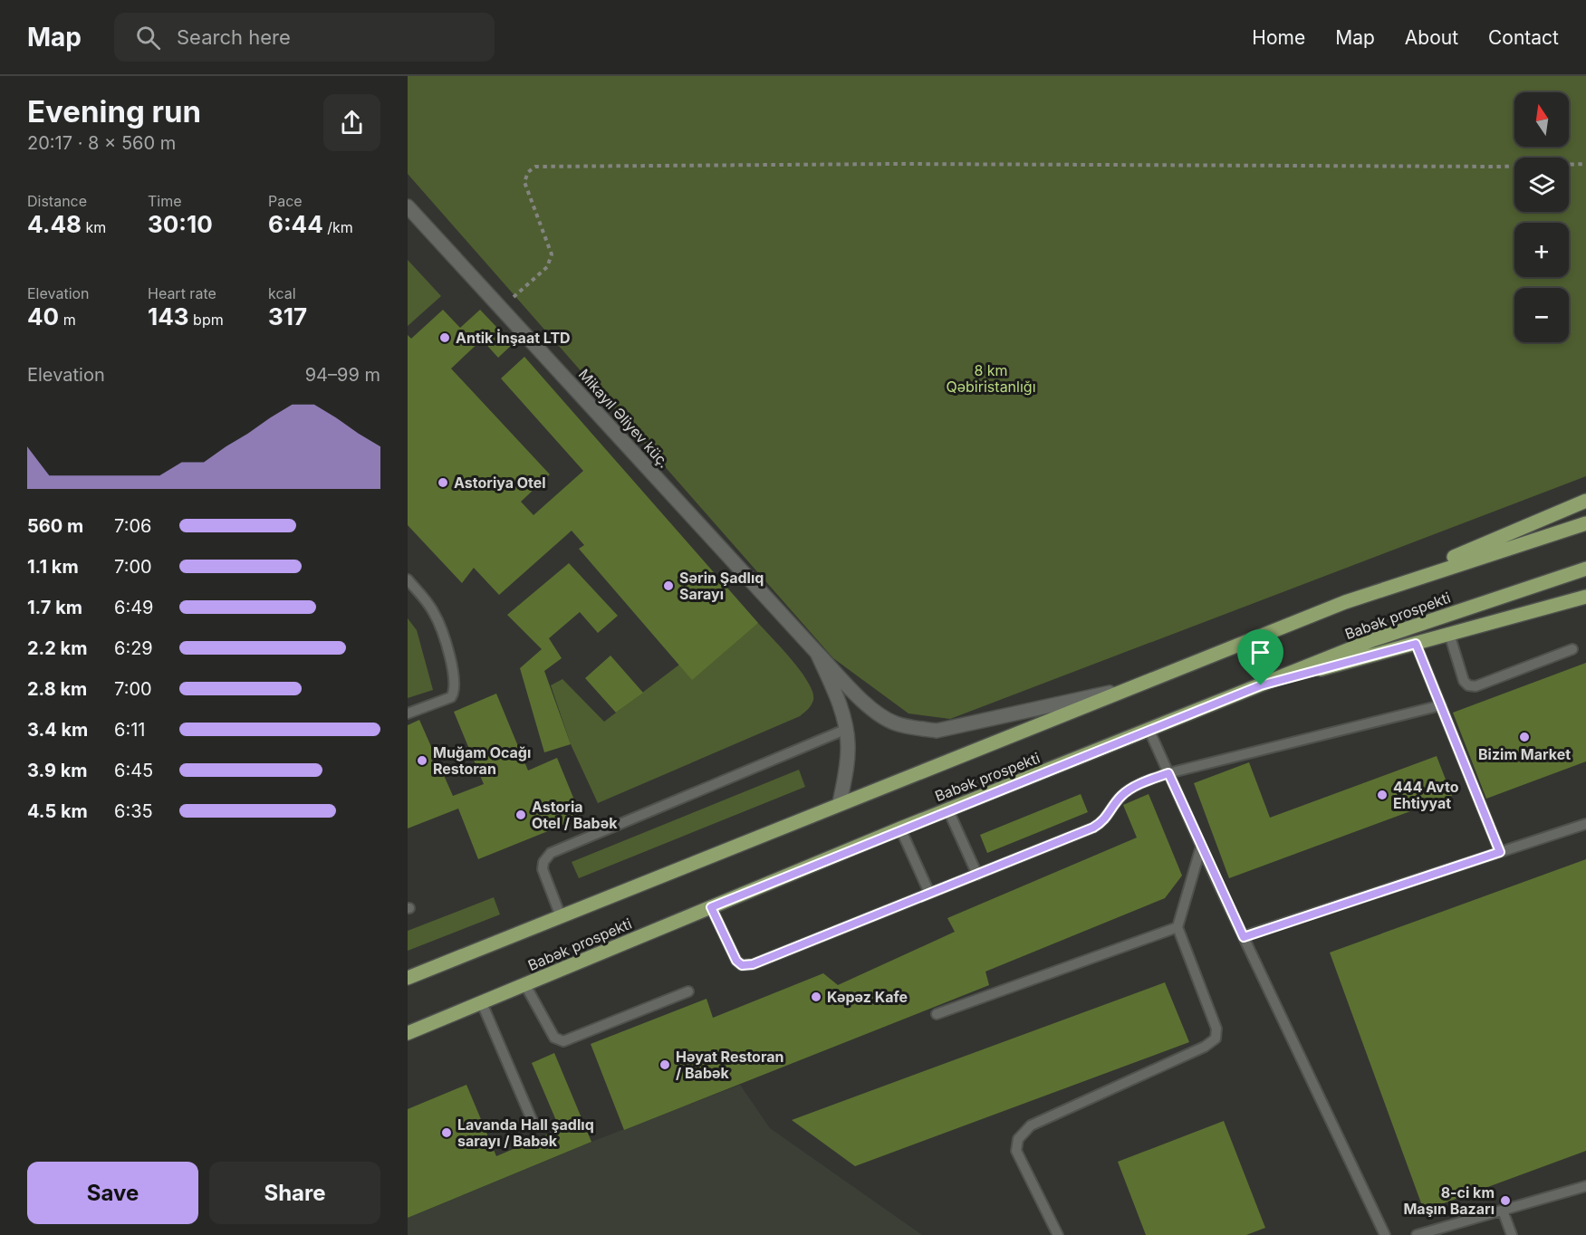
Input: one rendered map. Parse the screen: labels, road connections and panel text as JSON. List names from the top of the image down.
{
  "streets": {
    "main road": ["Babək prospekti"],
    "street": ["Mikayıl Əliyev küç."]
  },
  "crossings": [
    ["Mikayıl Əliyev küç.", "Babək prospekti"]
  ],
  "parks": ["8 km Qəbiristanlığı"],
  "places": [
    "Antik İnşaat LTD",
    "Astoriya Otel",
    "Sərin Şadlıq Sarayı",
    "Bizim Market",
    "Muğam Ocağı Restoran",
    "444 Avto Ehtiyyat",
    "Astoria Otel / Babək",
    "Kəpəz Kafe",
    "Həyat Restoran / Babək",
    "Lavanda Hall şadlıq sarayı / Babək",
    "8-ci km Maşın Bazarı"
  ],
  "north": "top",
  "page": {
    "header": "Map",
    "search": "Search here",
    "nav": [
      "Home",
      "Map",
      "About",
      "Contact"
    ],
    "heading": ["Evening run", "20:17 · 8 × 560 m"],
    "map_buttons": ["+", "−"],
    "stats": [
      ["Distance", "4.48 km"],
      ["Time", "30:10"],
      ["Pace", "6:44 /km"],
      ["Elevation", "40 m"],
      ["Heart rate", "143 bpm"],
      ["kcal", "317"]
    ],
    "chart": ["Elevation", "94–99 m"],
    "list": [
      {
        "name": "560 m",
        "note": "7:06"
      },
      {
        "name": "1.1 km",
        "note": "7:00"
      },
      {
        "name": "1.7 km",
        "note": "6:49"
      },
      {
        "name": "2.2 km",
        "note": "6:29"
      },
      {
        "name": "2.8 km",
        "note": "7:00"
      },
      {
        "name": "3.4 km",
        "note": "6:11"
      },
      {
        "name": "3.9 km",
        "note": "6:45"
      },
      {
        "name": "4.5 km",
        "note": "6:35"
      }
    ],
    "buttons": ["Save", "Share"]
  }
}
